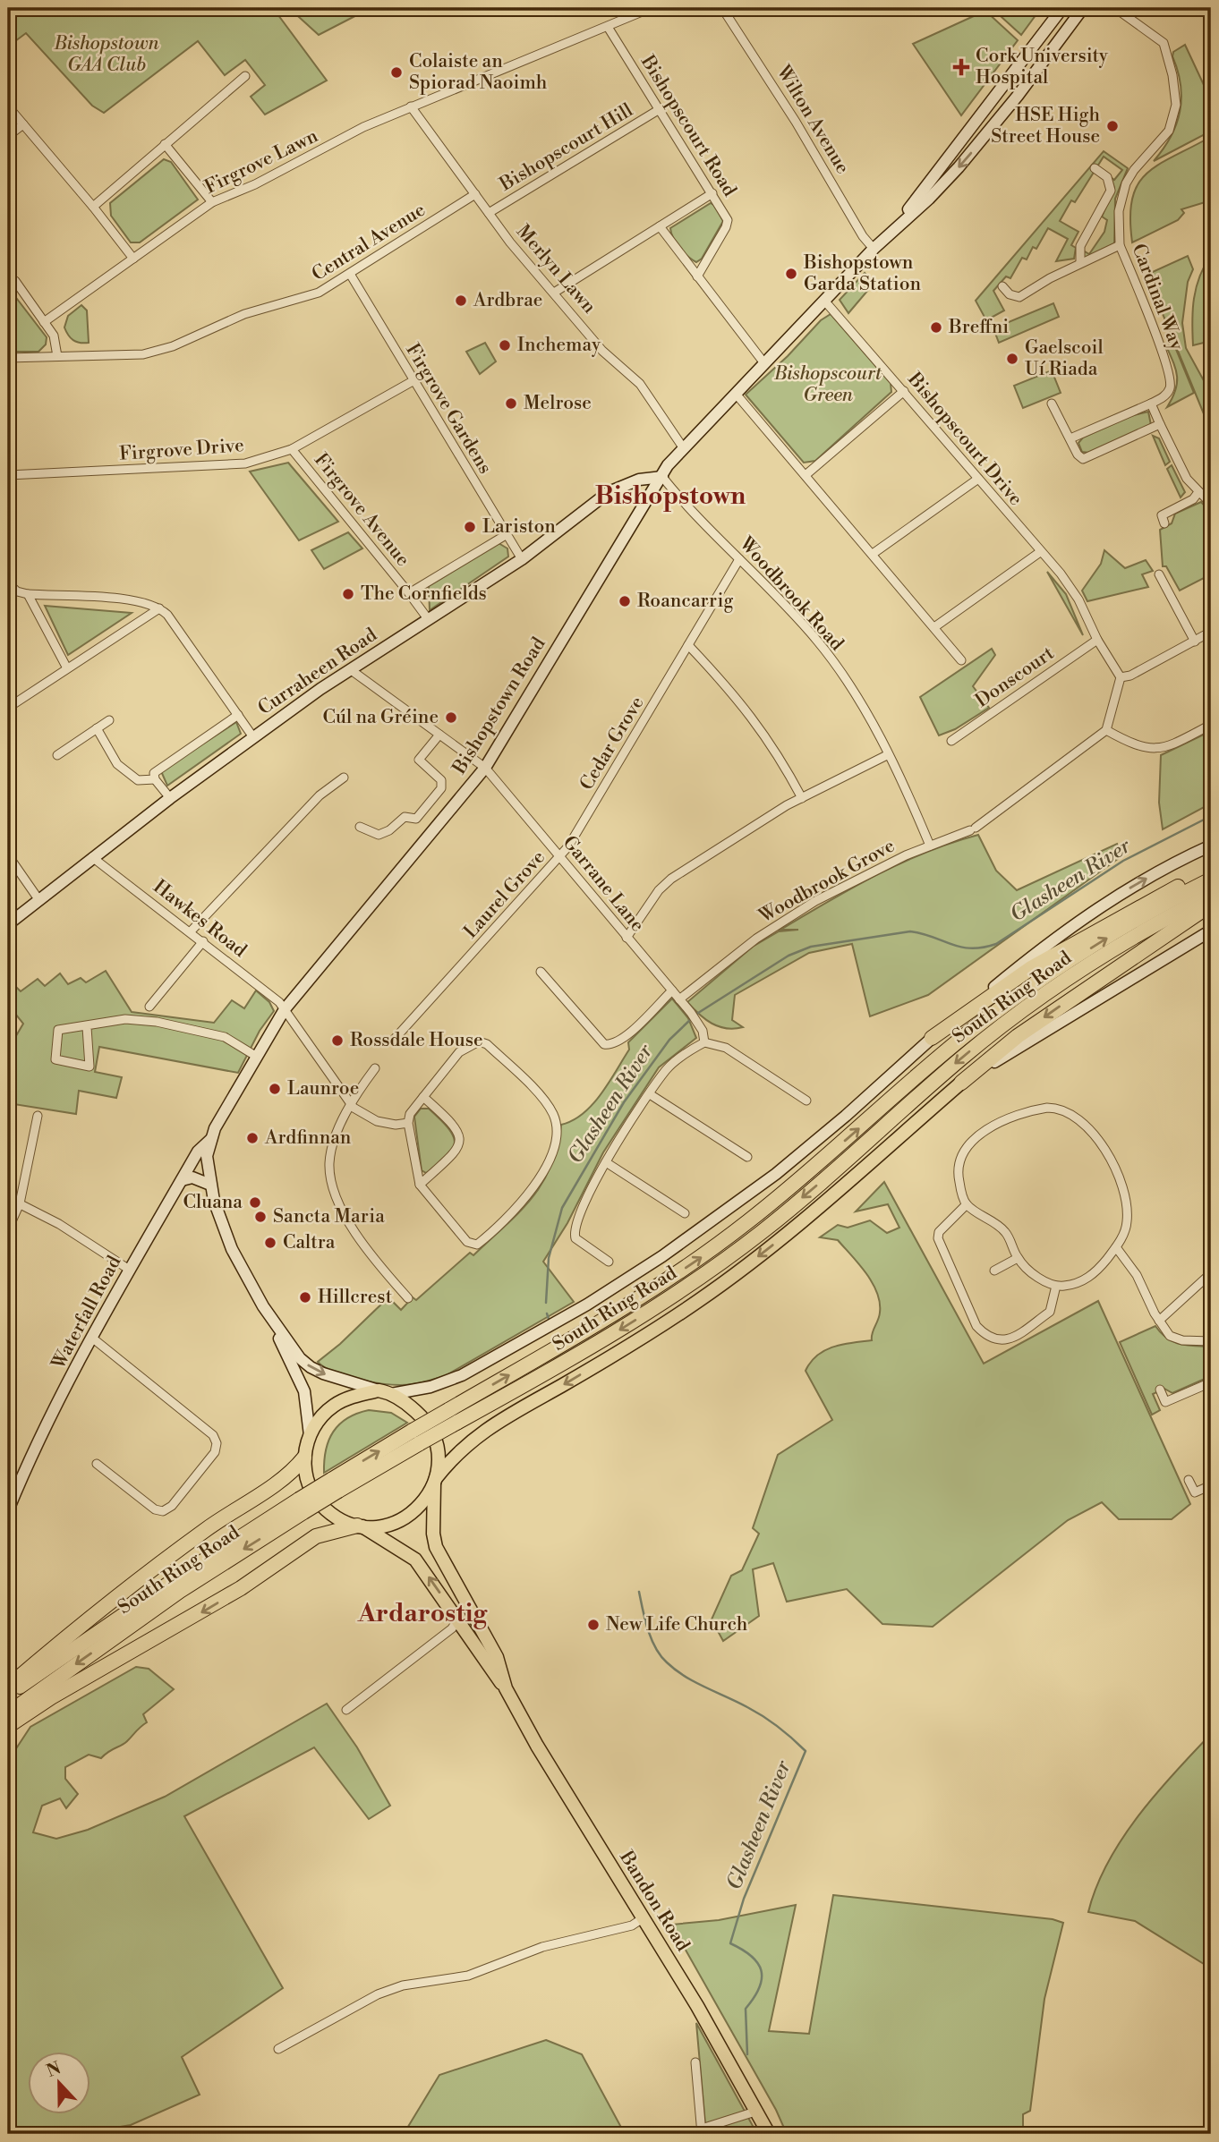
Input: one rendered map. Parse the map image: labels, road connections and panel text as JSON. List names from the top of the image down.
{
  "streets": {
    "highway": ["South Ring Road"],
    "main road": [
      "Curraheen Road",
      "Bishopstown Road",
      "Waterfall Road",
      "Bandon Road"
    ],
    "street": [
      "Wilton Avenue",
      "Bishopscourt Road",
      "Bishopscourt Hill",
      "Firgrove Lawn",
      "Central Avenue",
      "Merlyn Lawn",
      "Cardinal Way",
      "Firgrove Gardens",
      "Bishopscourt Drive",
      "Firgrove Drive",
      "Firgrove Avenue",
      "Woodbrook Road",
      "Donscourt",
      "Cedar Grove",
      "Woodbrook Grove",
      "Garrane Lane",
      "Laurel Grove",
      "Hawkes Road"
    ]
  },
  "crossings": [
    ["Wilton Avenue", "Bishopstown Road"],
    ["Bishopscourt Road", "Bishopscourt Hill"],
    ["Bishopscourt Road", "Firgrove Lawn"],
    ["Bishopscourt Hill", "Merlyn Lawn"],
    ["Firgrove Lawn", "Merlyn Lawn"],
    ["Central Avenue", "Merlyn Lawn"],
    ["Central Avenue", "Firgrove Gardens"],
    ["Merlyn Lawn", "Bishopstown Road"],
    ["Firgrove Gardens", "Firgrove Drive"],
    ["Firgrove Gardens", "Curraheen Road"],
    ["Bishopscourt Drive", "Donscourt"],
    ["Bishopscourt Drive", "Bishopstown Road"],
    ["Firgrove Drive", "Firgrove Avenue"],
    ["Firgrove Avenue", "Curraheen Road"],
    ["Woodbrook Road", "Curraheen Road"],
    ["Woodbrook Road", "Bishopstown Road"],
    ["Woodbrook Road", "Cedar Grove"],
    ["Woodbrook Road", "Woodbrook Grove"],
    ["Curraheen Road", "Bishopstown Road"],
    ["Curraheen Road", "Garrane Lane"],
    ["Curraheen Road", "Hawkes Road"],
    ["Bishopstown Road", "Garrane Lane"],
    ["Bishopstown Road", "Hawkes Road"],
    ["Bishopstown Road", "Waterfall Road"],
    ["Bishopstown Road", "Bandon Road"],
    ["Cedar Grove", "Garrane Lane"],
    ["Cedar Grove", "Laurel Grove"],
    ["Woodbrook Grove", "Garrane Lane"],
    ["Garrane Lane", "Laurel Grove"]
  ],
  "districts": ["Bishopstown", "Ardarostig"],
  "water": ["Glasheen River"],
  "parks": ["Bishopstown GAA Club", "Bishopscourt Green"],
  "places": {
    "health": ["Cork University Hospital"],
    "other": [
      "Colaiste an Spiorad Naoimh",
      "HSE High Street House",
      "Bishopstown Garda Station",
      "Ardbrae",
      "Breffni",
      "Inchemay",
      "Gaelscoil Uí Riada",
      "Melrose",
      "Lariston",
      "The Cornfields",
      "Roancarrig",
      "Cúl na Gréine",
      "Rossdale House",
      "Launroe",
      "Ardfinnan",
      "Cluana",
      "Sancta Maria",
      "Caltra",
      "Hillcrest",
      "New Life Church"
    ]
  },
  "north": "top"
}
